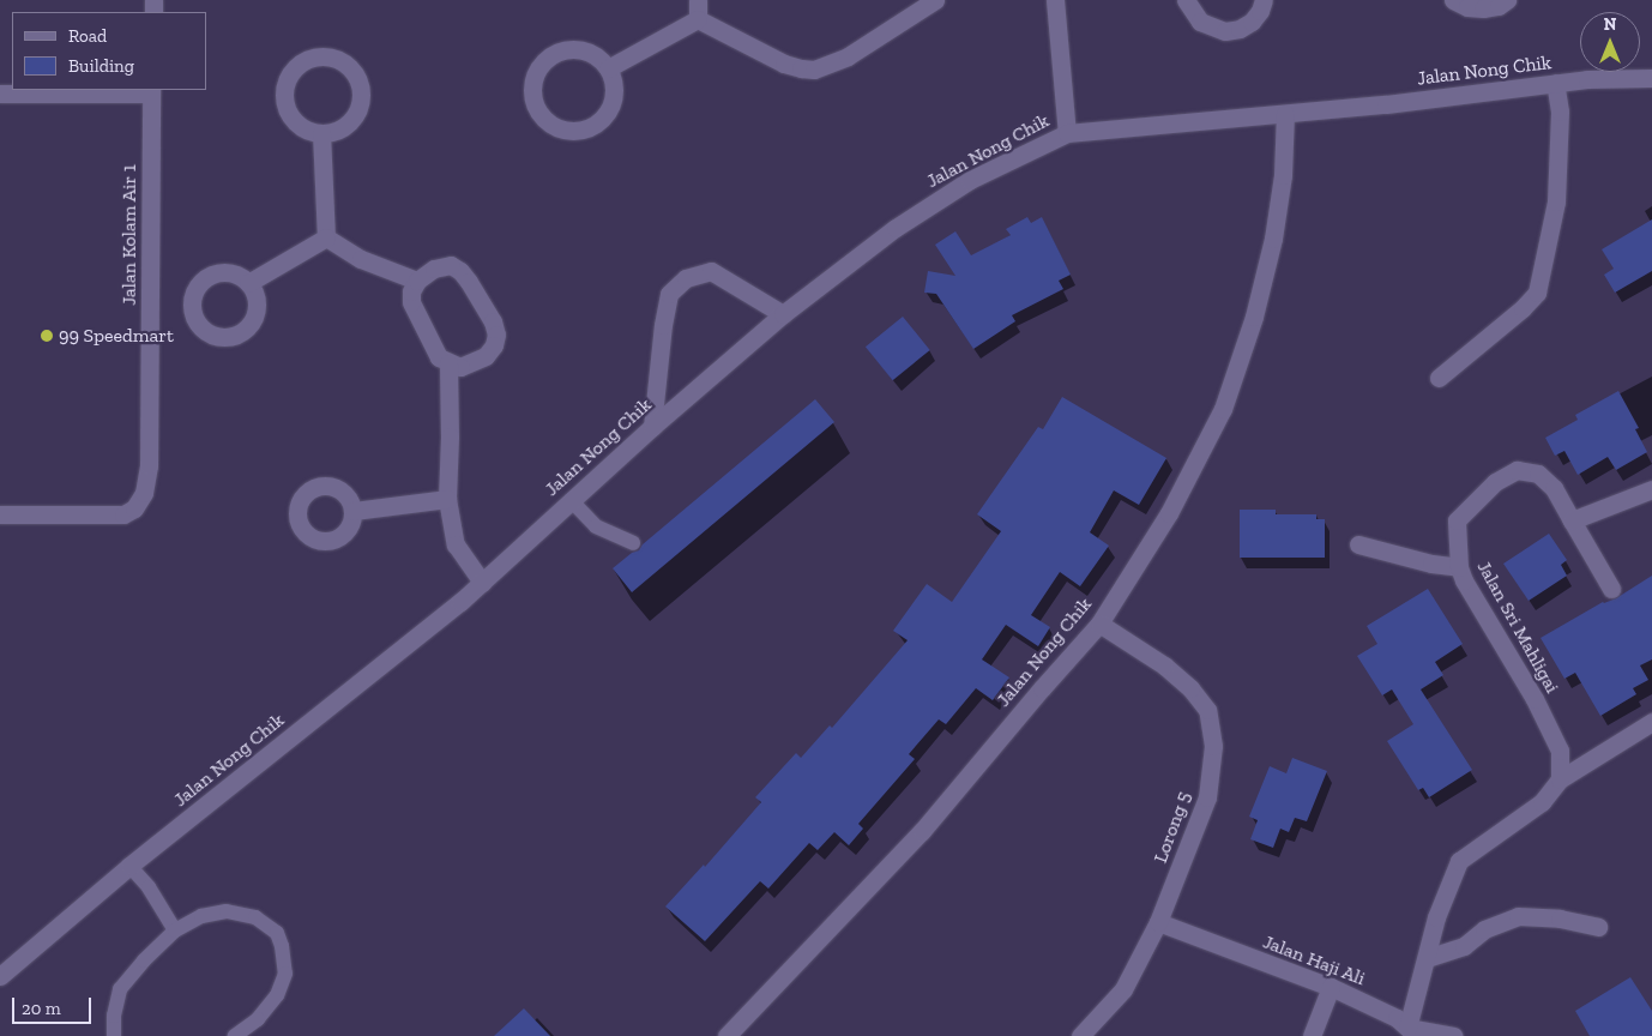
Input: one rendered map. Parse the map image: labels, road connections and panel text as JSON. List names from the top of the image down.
{
  "streets": {
    "street": [
      "Jalan Nong Chik",
      "Jalan Kolam Air 1",
      "Jalan Sri Mahligai",
      "Lorong 5",
      "Jalan Haji Ali"
    ]
  },
  "crossings": [
    ["Jalan Nong Chik", "Lorong 5"],
    ["Lorong 5", "Jalan Haji Ali"]
  ],
  "places": ["99 Speedmart"],
  "legend": ["Road", "Building"],
  "scale_bar": "20 m",
  "north": "top"
}
